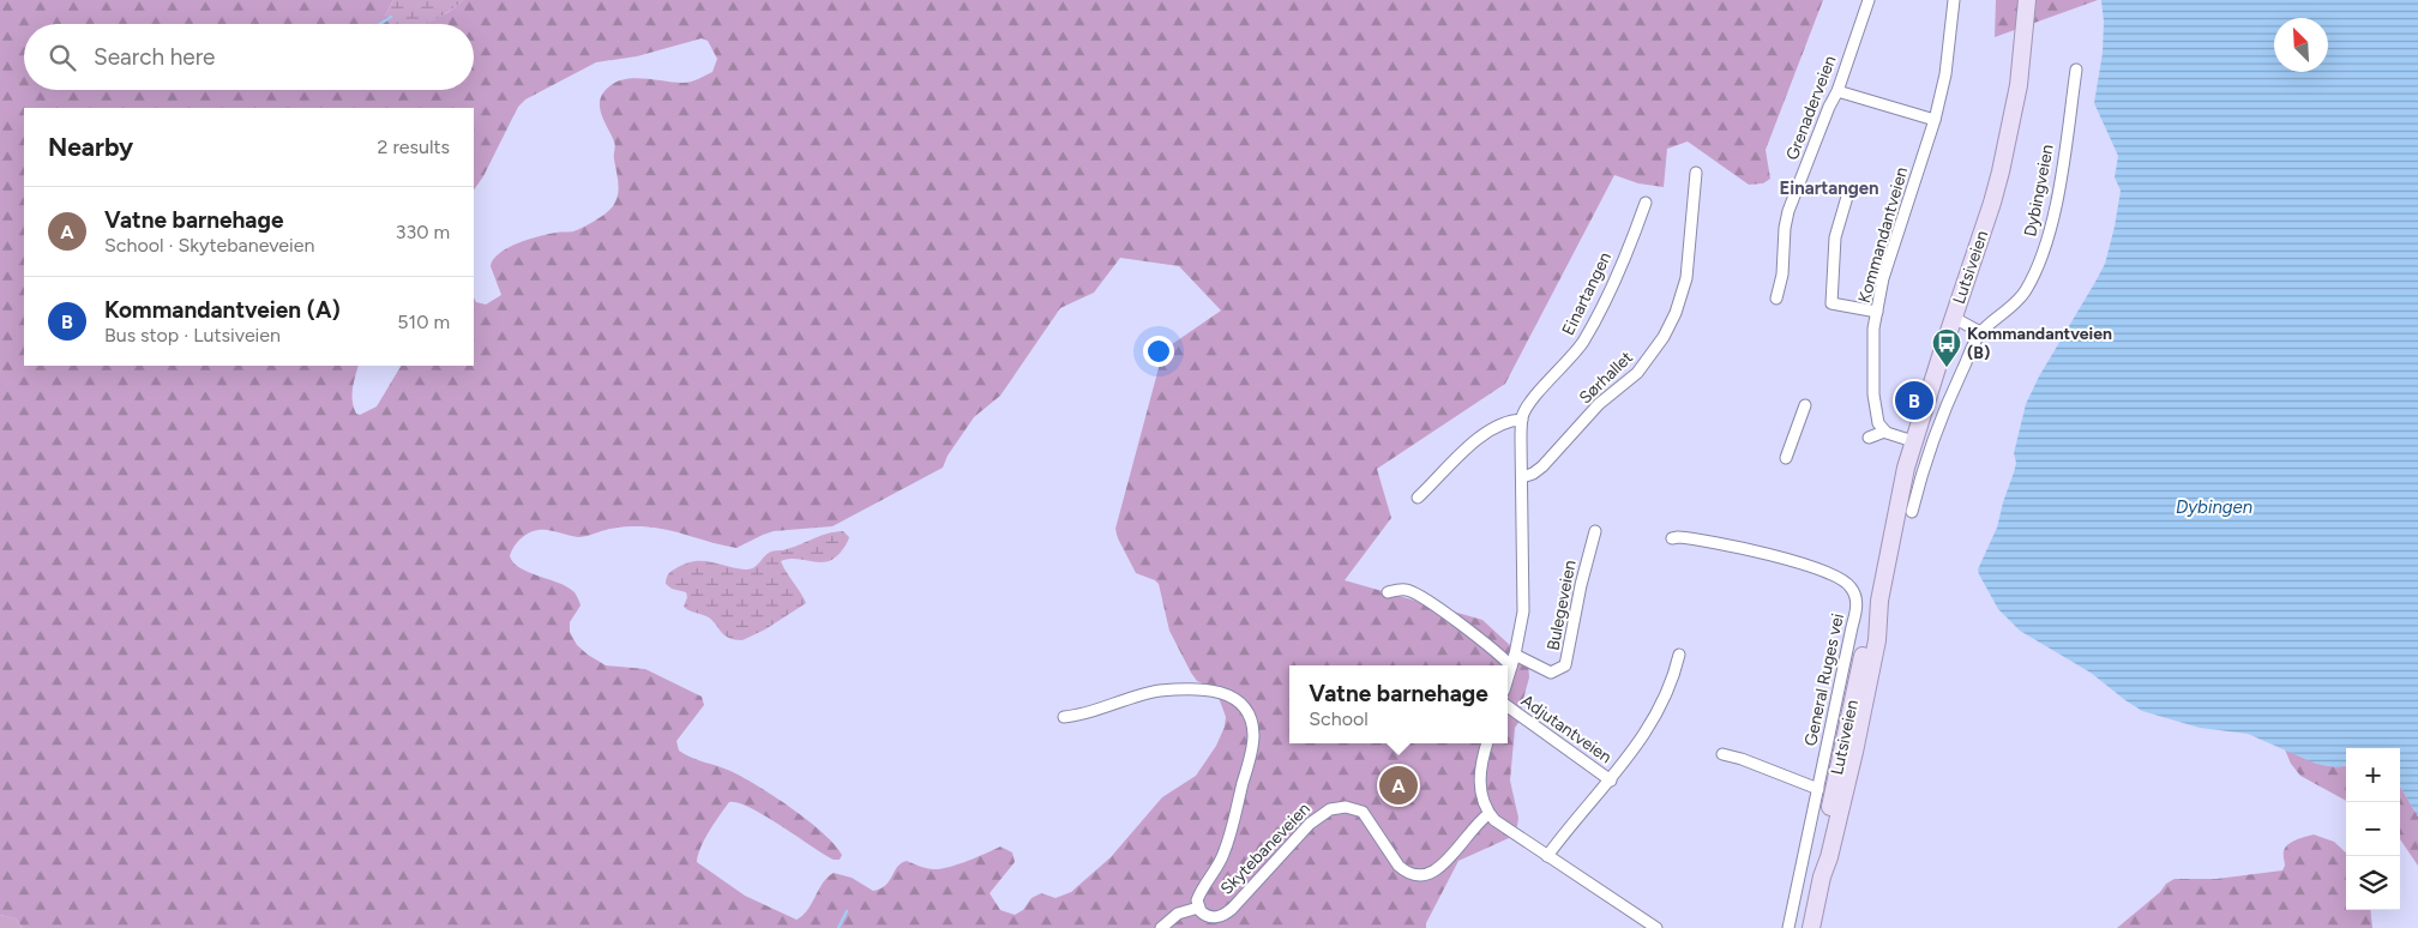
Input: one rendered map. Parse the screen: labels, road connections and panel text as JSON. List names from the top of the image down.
{
  "streets": {
    "main road": ["Lutsiveien"],
    "street": [
      "Grenaderveien",
      "Dybingveien",
      "Kommandantveien",
      "Einartangen",
      "Sørhallet",
      "Bulegeveien",
      "General Ruges vei",
      "Adjutantveien",
      "Skytebaneveien"
    ]
  },
  "districts": ["Einartangen"],
  "water": ["Dybingen"],
  "places": {
    "bus stop": ["Kommandantveien (B)"]
  },
  "north": "top left",
  "page": {
    "search": "Search here",
    "heading": ["Nearby", "2 results"],
    "list": [
      {
        "mark": "A",
        "name": "Vatne barnehage",
        "note": "School · Skytebaneveien",
        "value": "330 m"
      },
      {
        "mark": "B",
        "name": "Kommandantveien (A)",
        "note": "Bus stop · Lutsiveien",
        "value": "510 m"
      }
    ],
    "pins": ["B", "A"],
    "popup": ["Vatne barnehage", "School"],
    "map_buttons": ["+", "−"]
  }
}
